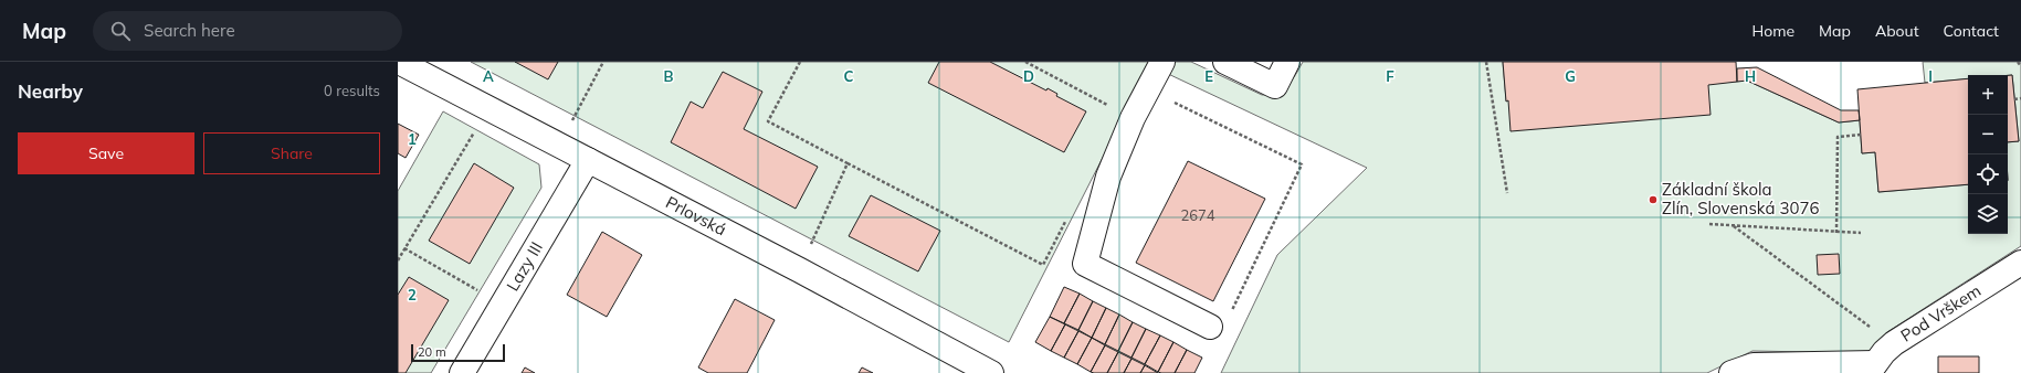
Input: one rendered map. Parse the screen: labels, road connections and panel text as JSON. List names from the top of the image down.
{
  "streets": {
    "street": ["Prlovská", "Lazy III", "Pod Vrškem"]
  },
  "crossings": [
    ["Prlovská", "Lazy III"]
  ],
  "places": ["Základní škola Zlín, Slovenská 3076"],
  "house_numbers": ["2674"],
  "scale_bar": "20 m",
  "page": {
    "header": "Map",
    "search": "Search here",
    "nav": [
      "Home",
      "Map",
      "About",
      "Contact"
    ],
    "heading": ["Nearby", "0 results"],
    "map_buttons": ["+", "−"],
    "buttons": ["Save", "Share"],
    "scale": "20 m"
  },
  "grid": {
    "columns": [
      "A",
      "B",
      "C",
      "D",
      "E",
      "F",
      "G",
      "H",
      "I"
    ],
    "rows": ["1", "2"]
  }
}
